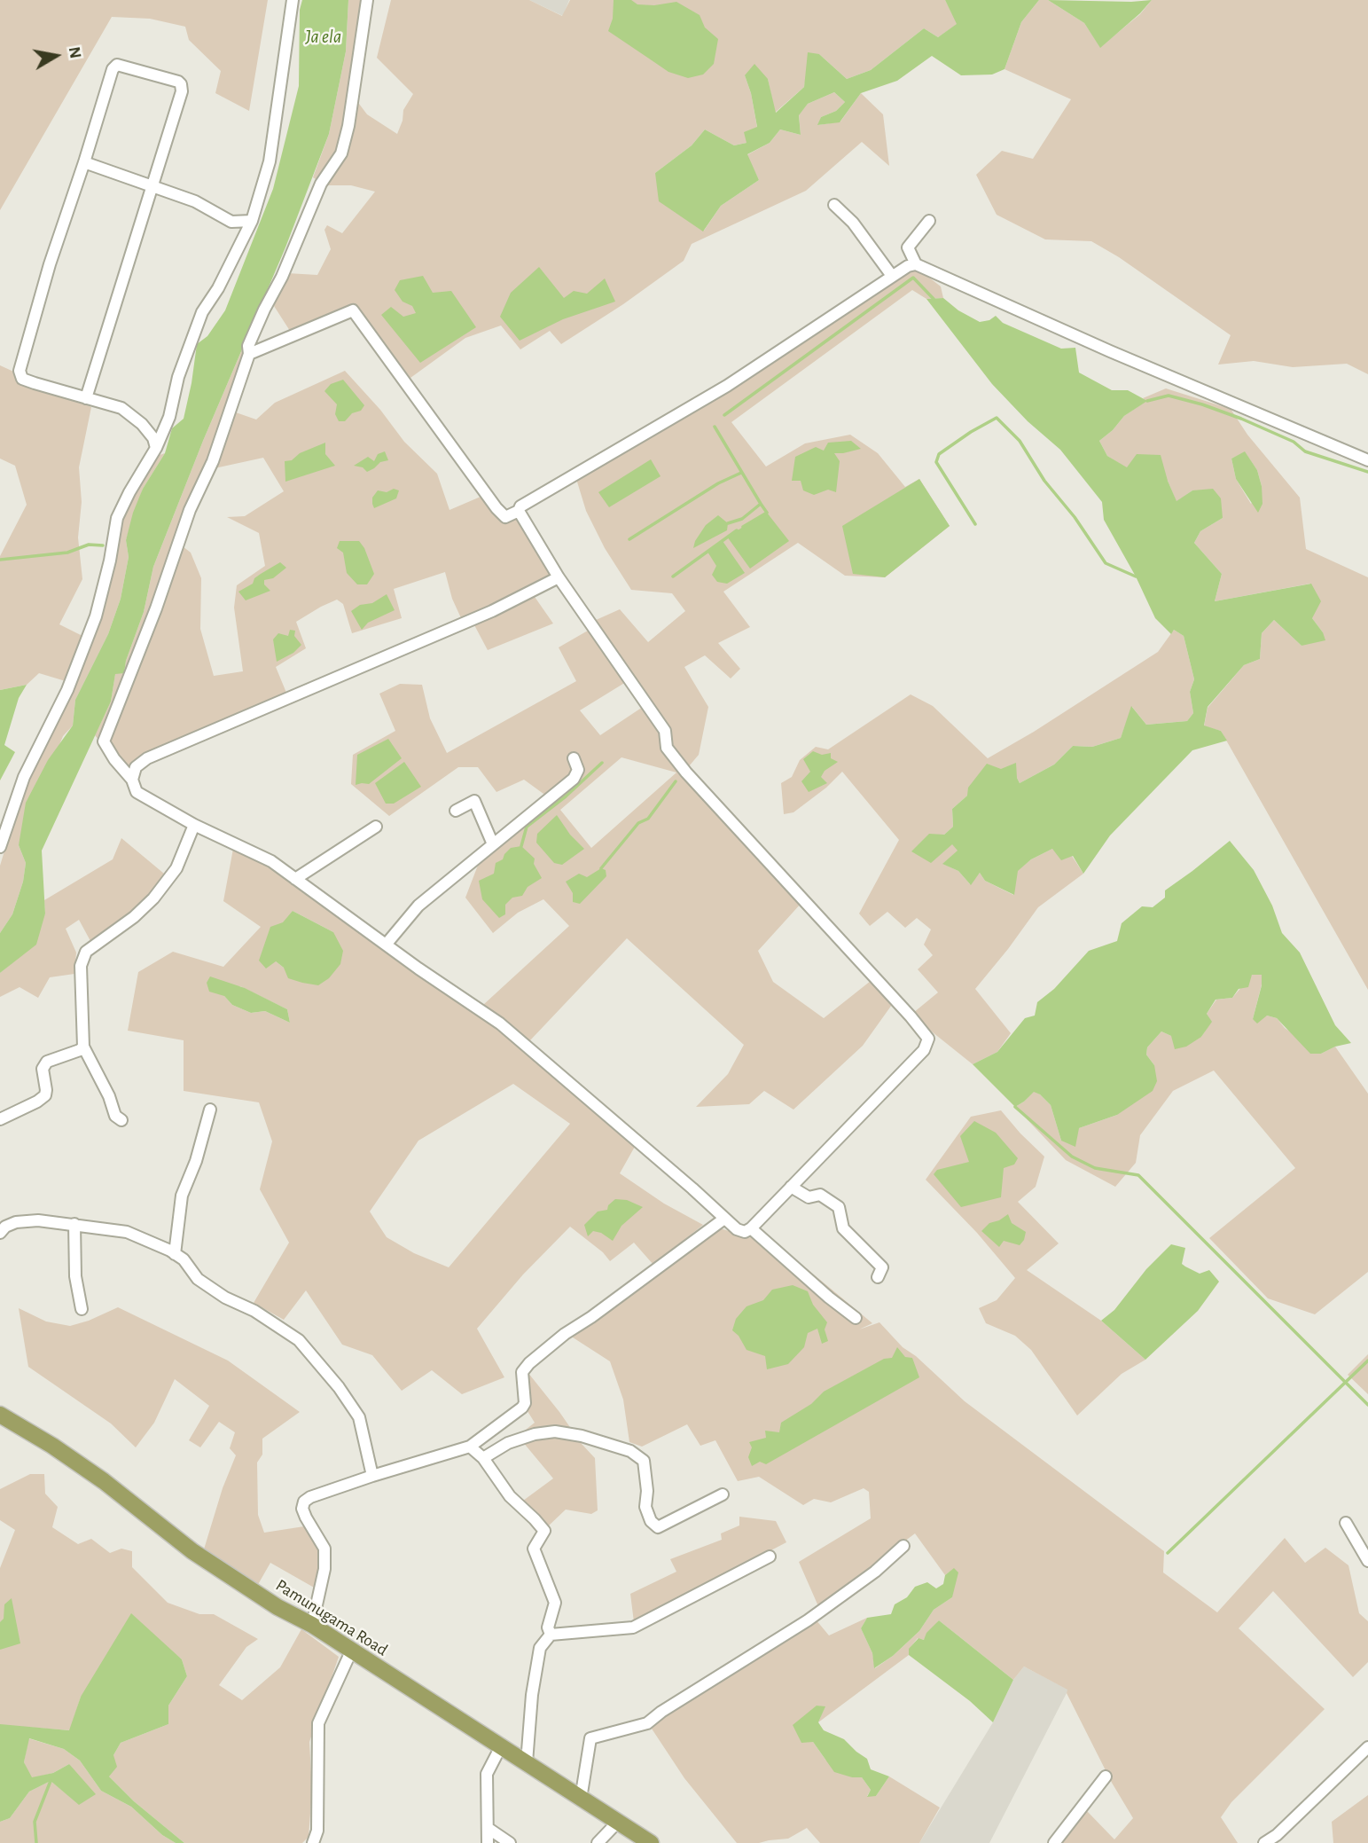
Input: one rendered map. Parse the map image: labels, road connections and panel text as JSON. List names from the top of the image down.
{
  "streets": {
    "main road": ["Pamunugama Road"]
  },
  "water": ["Ja ela"],
  "north": "right"
}
